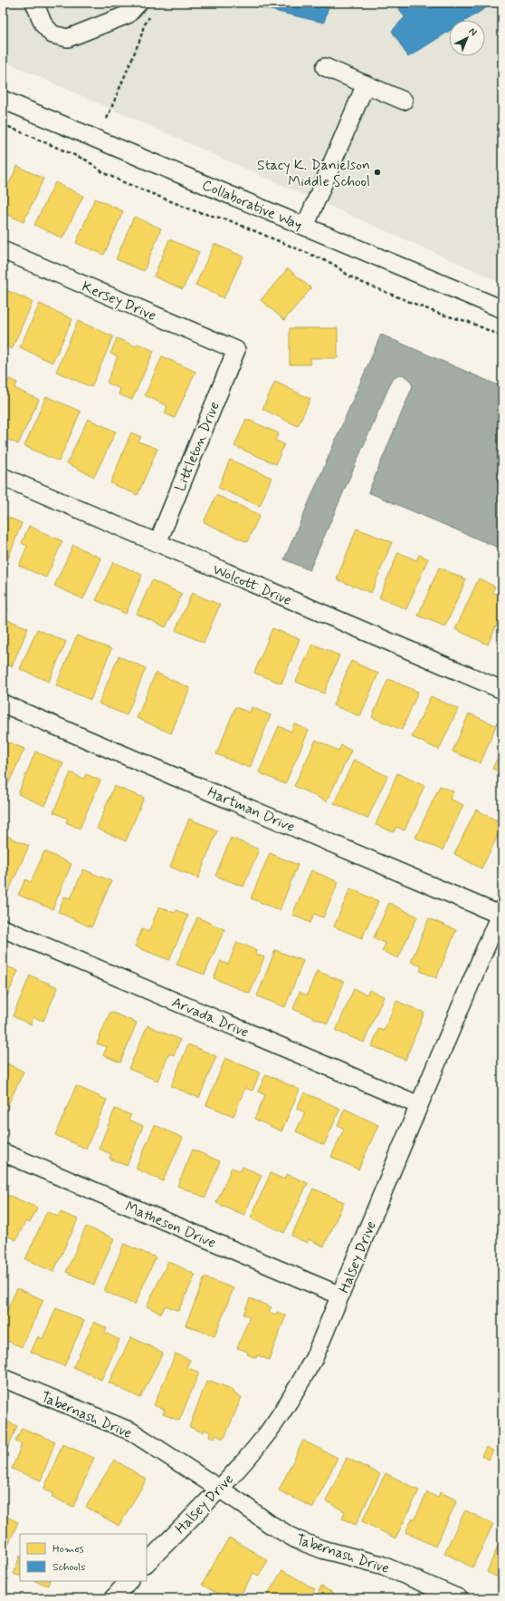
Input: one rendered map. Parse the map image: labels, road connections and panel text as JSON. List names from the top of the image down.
{
  "streets": {
    "street": [
      "Collaborative Way",
      "Kersey Drive",
      "Littleton Drive",
      "Wolcott Drive",
      "Hartman Drive",
      "Arvada Drive",
      "Matheson Drive",
      "Halsey Drive",
      "Tabernash Drive"
    ]
  },
  "crossings": [
    ["Kersey Drive", "Littleton Drive"],
    ["Littleton Drive", "Wolcott Drive"],
    ["Hartman Drive", "Halsey Drive"],
    ["Arvada Drive", "Halsey Drive"],
    ["Matheson Drive", "Halsey Drive"],
    ["Halsey Drive", "Tabernash Drive"]
  ],
  "places": ["Stacy K. Danielson Middle School"],
  "legend": ["Homes", "Schools"],
  "north": "top right"
}
